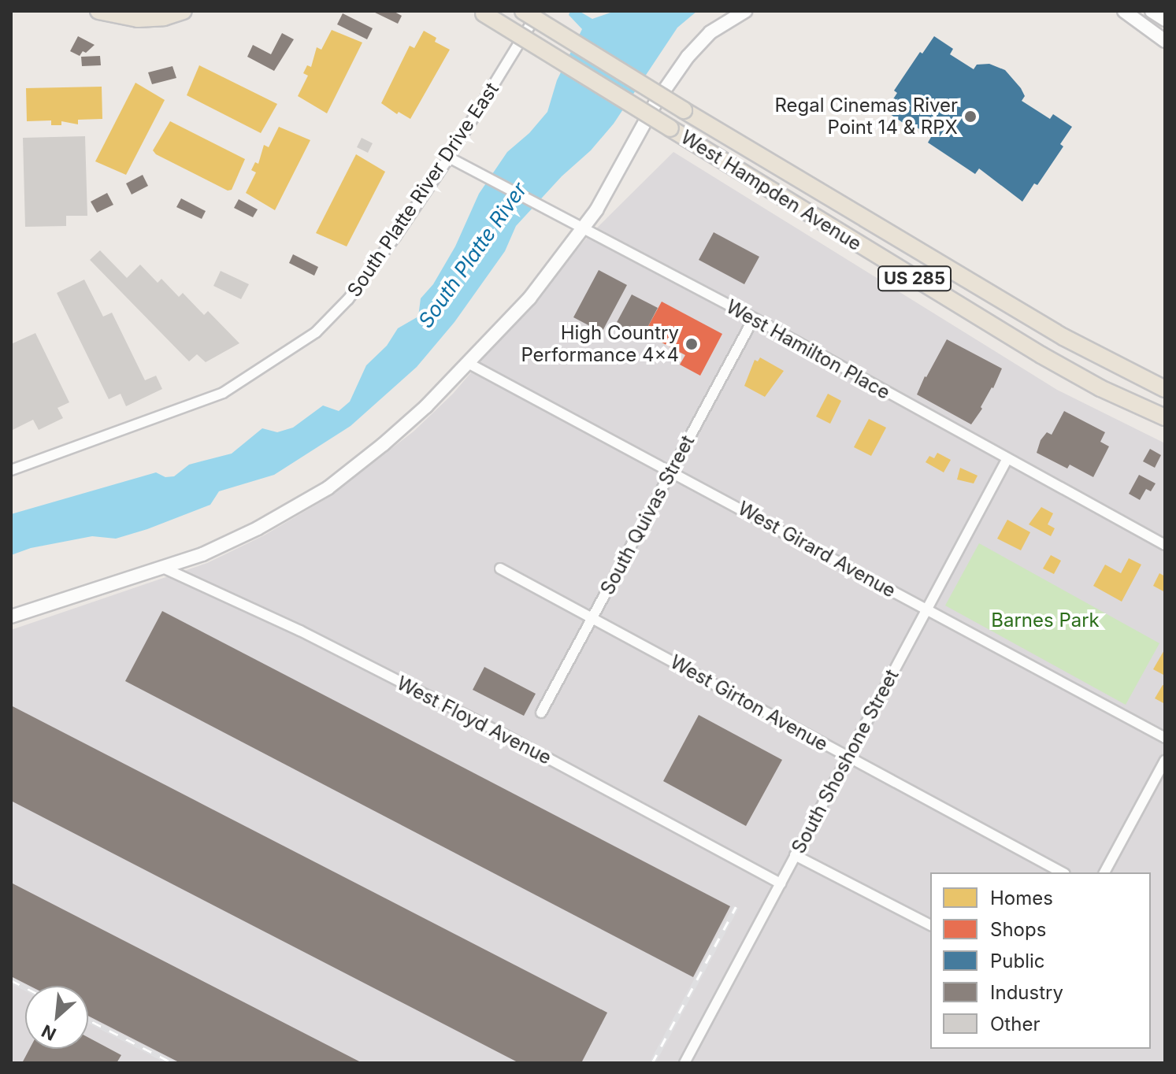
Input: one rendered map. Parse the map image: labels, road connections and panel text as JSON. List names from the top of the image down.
{
  "streets": {
    "highway": ["West Hampden Avenue", "US 285"],
    "street": [
      "South Platte River Drive East",
      "West Hamilton Place",
      "South Quivas Street",
      "West Girard Avenue",
      "West Girton Avenue",
      "West Floyd Avenue",
      "South Shoshone Street"
    ]
  },
  "crossings": [
    ["South Platte River Drive East", "West Hamilton Place"],
    ["West Hamilton Place", "South Quivas Street"],
    ["West Hamilton Place", "South Shoshone Street"],
    ["South Quivas Street", "West Girard Avenue"],
    ["South Quivas Street", "West Girton Avenue"],
    ["West Girard Avenue", "South Shoshone Street"],
    ["West Girton Avenue", "South Shoshone Street"],
    ["West Floyd Avenue", "South Shoshone Street"]
  ],
  "water": ["South Platte River"],
  "parks": ["Barnes Park"],
  "places": ["Regal Cinemas River Point 14 & RPX", "High Country Performance 4x4"],
  "legend": [
    "Homes",
    "Shops",
    "Public",
    "Industry",
    "Other"
  ],
  "north": "bottom left"
}
